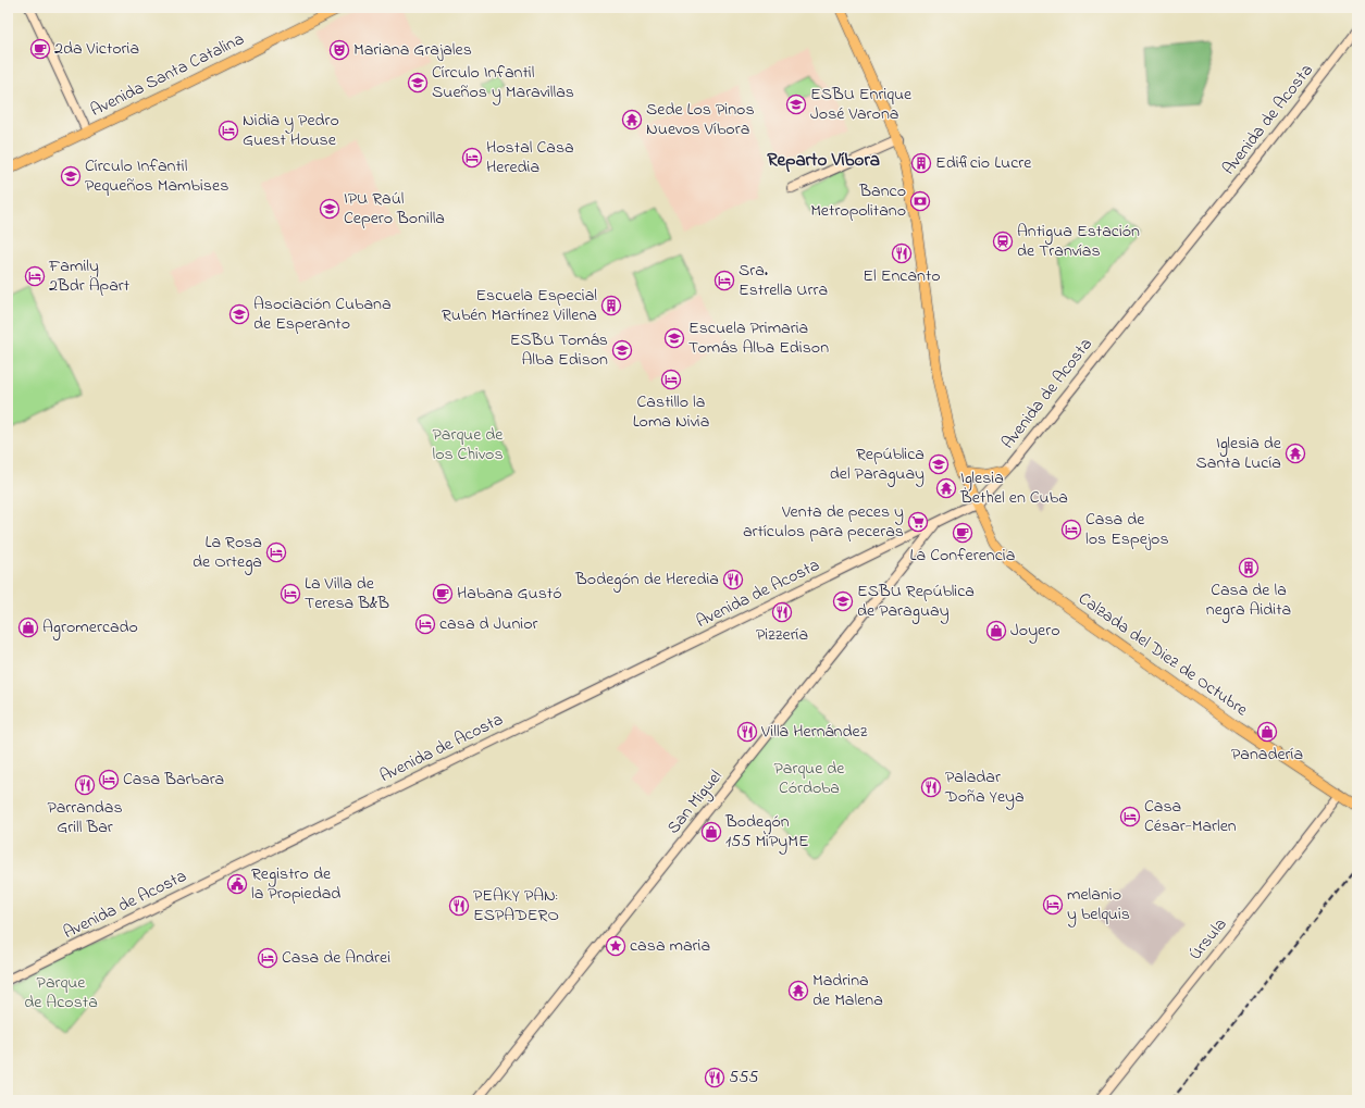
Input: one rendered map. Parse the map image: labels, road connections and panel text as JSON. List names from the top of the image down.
{
  "streets": {
    "main road": [
      "Avenida Santa Catalina",
      "Avenida de Acosta",
      "Calzada del Diez de Octubre",
      "San Miguel",
      "Úrsula"
    ]
  },
  "crossings": [
    ["Avenida de Acosta", "Calzada del Diez de Octubre"],
    ["Avenida de Acosta", "San Miguel"],
    ["Calzada del Diez de Octubre", "Úrsula"]
  ],
  "districts": ["Reparto Víbora"],
  "parks": ["Parque de los Chivos", "Parque de Córdoba", "Parque de Acosta"],
  "places": {
    "cafe": ["2da Victoria", "La Conferencia", "Habana Gustó"],
    "theatre": ["Mariana Grajales"],
    "school or university": [
      "Círculo Infantil Sueños y Maravillas",
      "ESBU Enrique José Varona",
      "Círculo Infantil Pequeños Mambises",
      "IPU Raúl Cepero Bonilla",
      "Asociación Cubana de Esperanto",
      "Escuela Primaria Tomás Alba Edison",
      "ESBU Tomás Alba Edison",
      "República del Paraguay",
      "ESBU República de Paraguay"
    ],
    "temple": [
      "Sede Los Pinos Nuevos Víbora",
      "Iglesia de Santa Lucía",
      "Iglesia Bethel en Cuba",
      "Madrina de Malena"
    ],
    "hotel": [
      "Nidia y Pedro Guest House",
      "Hostal Casa Heredia",
      "Family 2Bdr Apart",
      "Sra. Estrella Urra",
      "Castillo la Loma Nivia",
      "Casa de los Espejos",
      "La Rosa de Ortega",
      "La Villa de Teresa B&B",
      "casa d Junior",
      "Casa Barbara",
      "Casa César-Marlen",
      "melanio y belquis",
      "Casa de Andrei"
    ],
    "building": ["Edificio Lucre", "Escuela Especial Rubén Martínez Villena", "Casa de la negra Aidita"],
    "bank": ["Banco Metropolitano"],
    "station": ["Antigua Estación de Tranvías"],
    "restaurant": [
      "El Encanto",
      "Bodegón de Heredia",
      "Pizzería",
      "Villa Hernández",
      "Parrandas Grill Bar",
      "Paladar Doña Yeya",
      "PEAKY PAN: ESPADERO",
      "555"
    ],
    "supermarket": ["Venta de peces y artículos para peceras"],
    "shop": [
      "Agromercado",
      "Joyero",
      "Panadería",
      "Bodegón 155 MiPyME"
    ],
    "public building": ["Registro de la Propiedad"],
    "place": ["casa maria"]
  }
}
